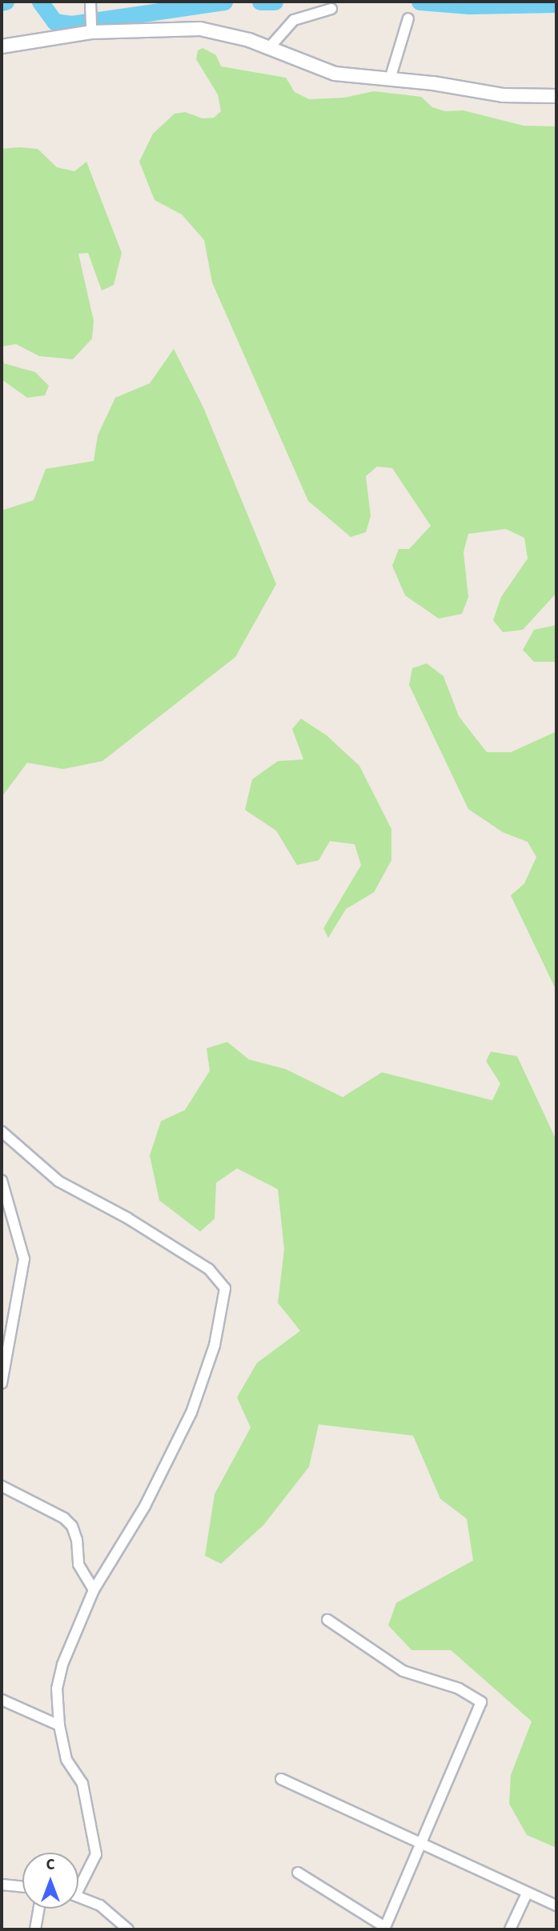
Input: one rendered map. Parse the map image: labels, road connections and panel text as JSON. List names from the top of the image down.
{
  "north": "top"
}
